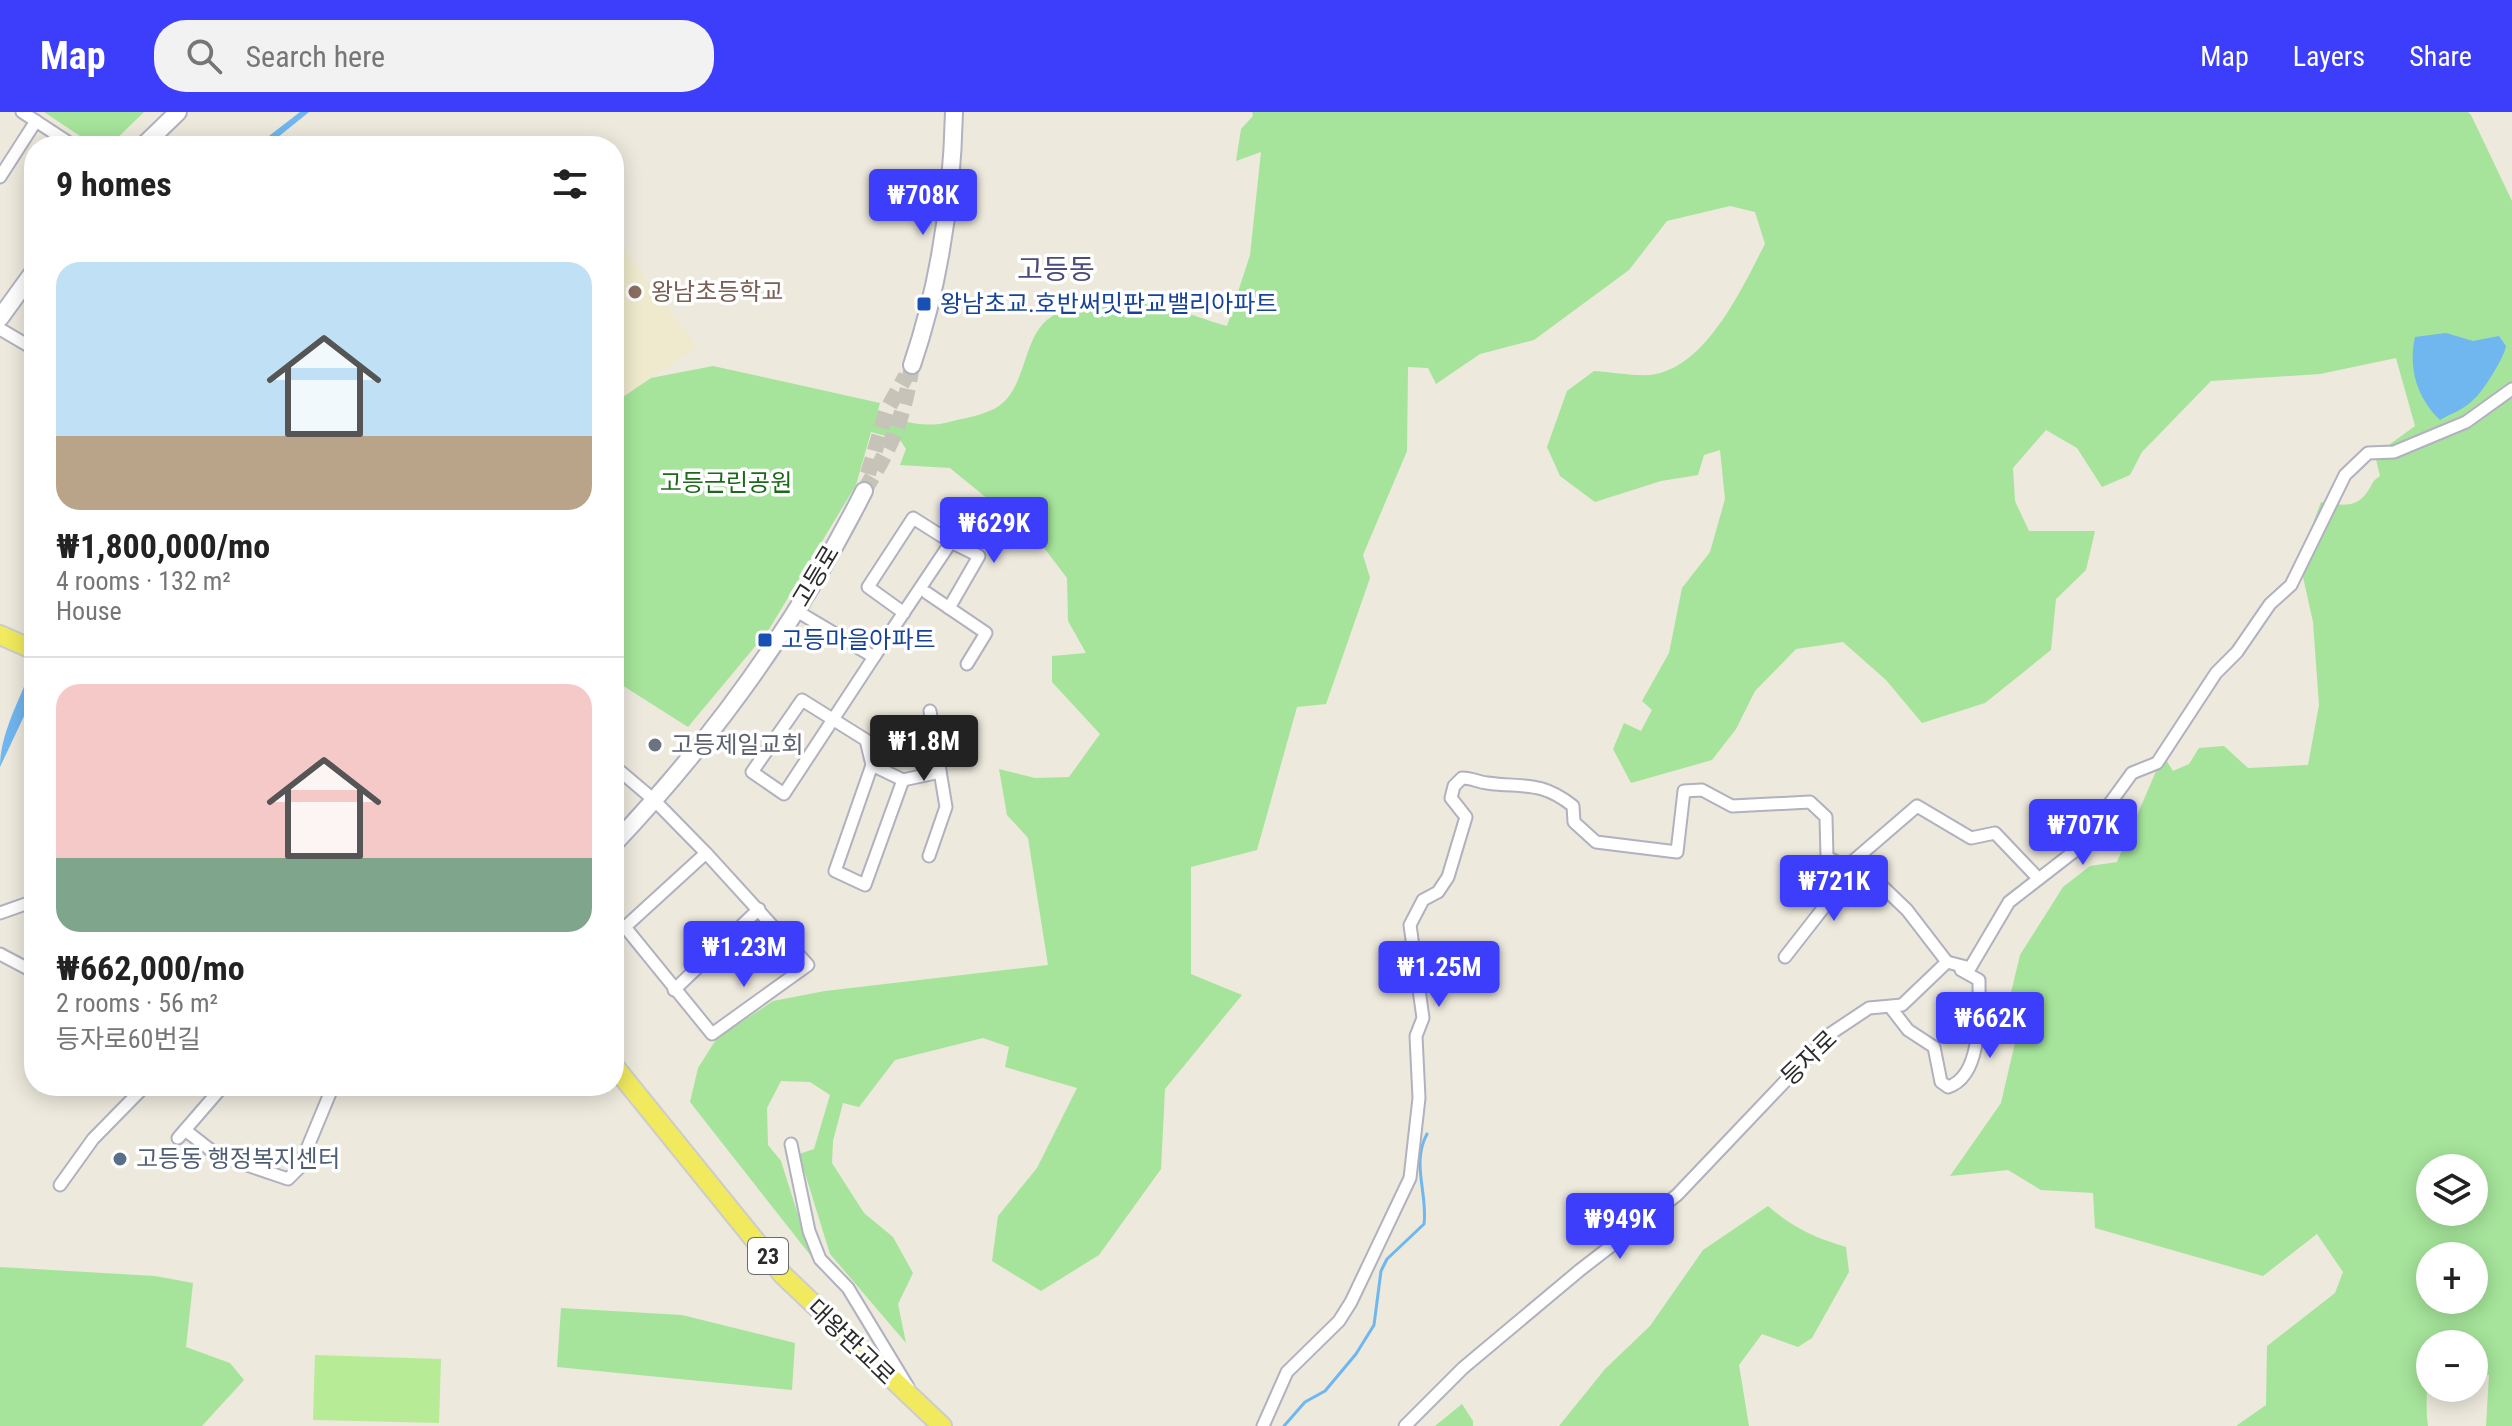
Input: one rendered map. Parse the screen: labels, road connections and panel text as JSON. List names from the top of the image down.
{
  "streets": {
    "main road": ["23", "대왕판교로"],
    "street": ["고등로", "등자로"]
  },
  "districts": ["고등동"],
  "parks": ["고등근린공원"],
  "places": {
    "other": ["왕남초등학교", "고등제일교회", "고등동 행정복지센터"],
    "transit": ["왕남초교.호반써밋판교밸리아파트", "고등마을아파트"]
  },
  "page": {
    "header": "Map",
    "search": "Search here",
    "nav": ["Map", "Layers", "Share"],
    "heading": "9 homes",
    "price": [
      "₩708K",
      "₩629K",
      "₩1.8M",
      "₩707K",
      "₩721K",
      "₩1.23M",
      "₩1.25M",
      "₩662K",
      "₩949K"
    ],
    "list": [
      {
        "name": "₩1,800,000/mo",
        "note": "4 rooms · 132 m² · House"
      },
      {
        "name": "₩662,000/mo",
        "note": "2 rooms · 56 m² · 등자로60번길"
      }
    ],
    "map_buttons": ["+", "−"]
  }
}
